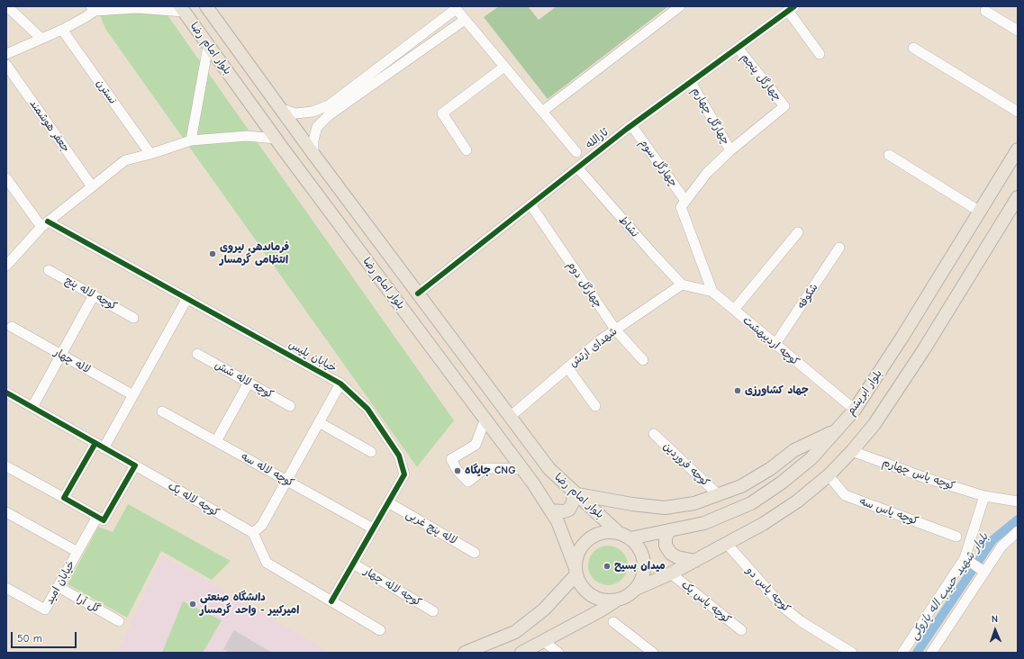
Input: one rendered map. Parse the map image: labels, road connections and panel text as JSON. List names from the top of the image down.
{
  "streets": {
    "main road": ["بلوار امام رضا", "بلوار ابریشم"],
    "street": [
      "چهارگل پنجم",
      "نسترن",
      "چهارگل چهارم",
      "جعفر هوشمند",
      "ثارالله",
      "چهارگل سوم",
      "نشاط",
      "چهارگل دوم",
      "کوچه لاله پنج",
      "شکوفه",
      "کوچه اردیبهشت",
      "شهدای ارتش",
      "خیابان پلیس",
      "لاله چهار",
      "کوچه لاله شش",
      "کوچه فروردین",
      "کوچه لاله سه",
      "کوچه یاس چهارم",
      "کوچه لاله یک",
      "کوچه یاس سه",
      "لاله پنج غربی",
      "خیابان امید",
      "کوچه لاله چهار",
      "کوچه یاس دو",
      "کوچه یاس یک",
      "گل آرا"
    ]
  },
  "crossings": [
    ["بلوار امام رضا", "ثارالله"],
    ["بلوار امام رضا", "شهدای ارتش"],
    ["بلوار امام رضا", "بلوار ابریشم"],
    ["چهارگل پنجم", "چهارگل چهارم"],
    ["چهارگل پنجم", "ثارالله"],
    ["چهارگل چهارم", "ثارالله"],
    ["ثارالله", "چهارگل سوم"],
    ["ثارالله", "نشاط"],
    ["ثارالله", "چهارگل دوم"],
    ["نشاط", "کوچه اردیبهشت"],
    ["نشاط", "شهدای ارتش"],
    ["چهارگل دوم", "شهدای ارتش"],
    ["شکوفه", "کوچه اردیبهشت"],
    ["کوچه اردیبهشت", "شهدای ارتش"],
    ["کوچه اردیبهشت", "بلوار ابریشم"],
    ["خیابان پلیس", "کوچه لاله سه"],
    ["خیابان پلیس", "لاله پنج غربی"],
    ["خیابان پلیس", "کوچه لاله چهار"],
    ["خیابان امید", "گل آرا"]
  ],
  "water": ["بلوار شهید حبیب اله پازوکی"],
  "places": [
    "فرماندهی نیروی انتظامی گرمسار",
    "جهاد کشاورزی",
    "جایگاه CNG",
    "میدان بسیح",
    "دانشگاه صنعتی امیرکبیر - واحد گرمسار"
  ],
  "scale_bar": "50 m",
  "north": "top"
}
